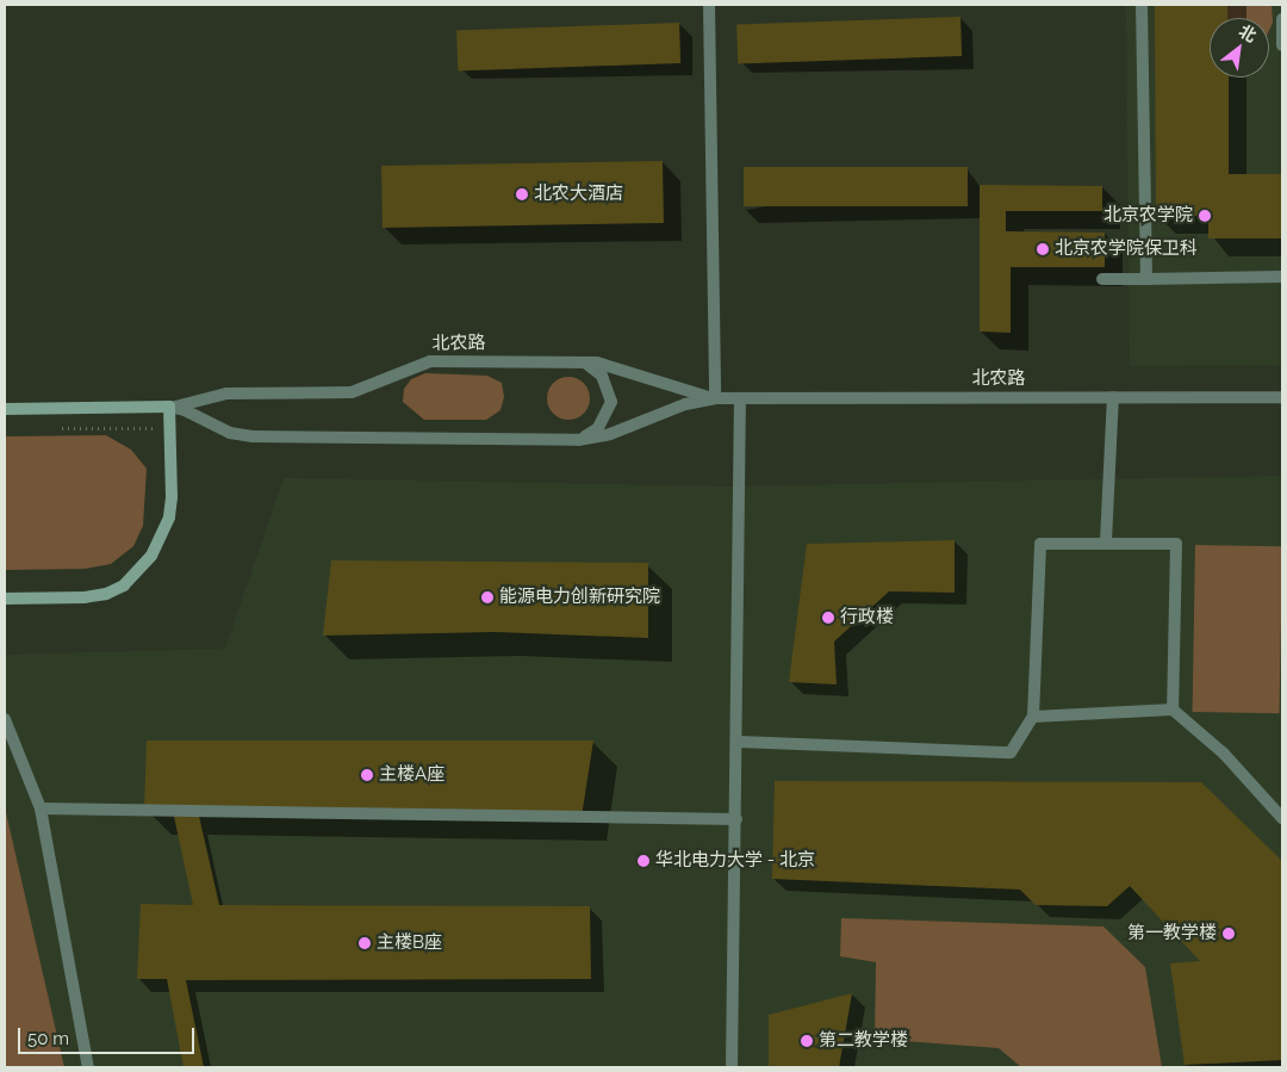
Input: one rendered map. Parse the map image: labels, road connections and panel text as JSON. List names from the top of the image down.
{
  "streets": {
    "main road": ["北农路"]
  },
  "places": [
    "北农大酒店",
    "北京农学院",
    "北京农学院保卫科",
    "能源电力创新研究院",
    "行政楼",
    "主楼A座",
    "华北电力大学 - 北京",
    "第一教学楼",
    "主楼B座",
    "第二教学楼"
  ],
  "scale_bar": "50 m",
  "north": "top right"
}
